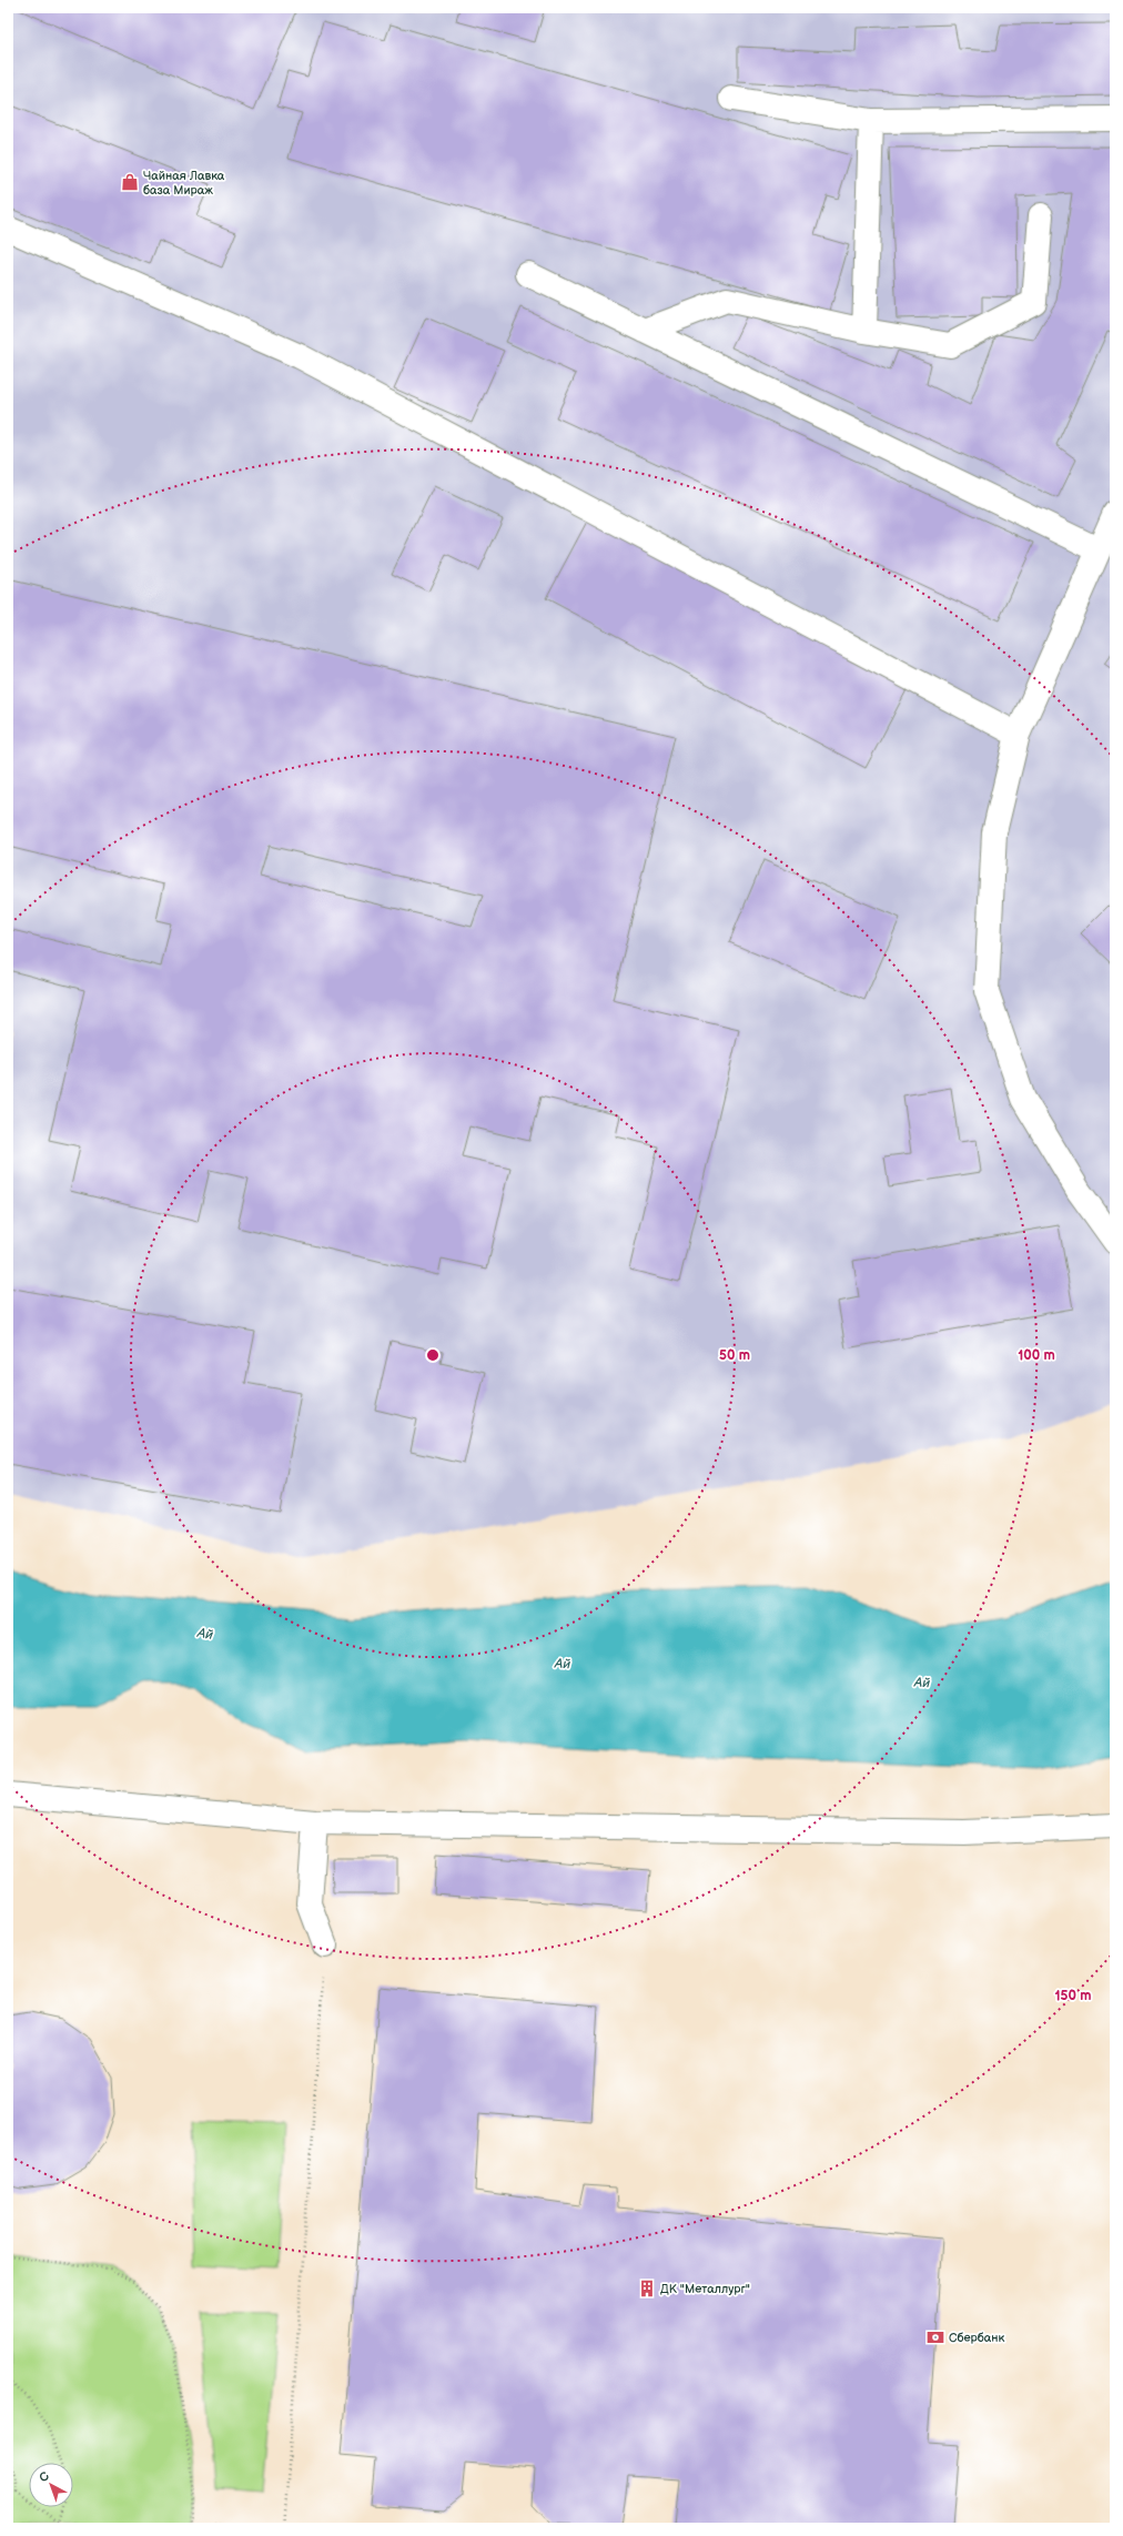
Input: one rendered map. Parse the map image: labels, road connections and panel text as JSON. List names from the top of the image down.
{
  "water": ["Ай"],
  "places": {
    "shop": ["Чайная Лавка база Мираж"],
    "building": ["ДК \"Металлург\""],
    "bank": ["Сбербанк"]
  },
  "north": "top left",
  "rings": ["50 m", "100 m", "150 m"]
}
